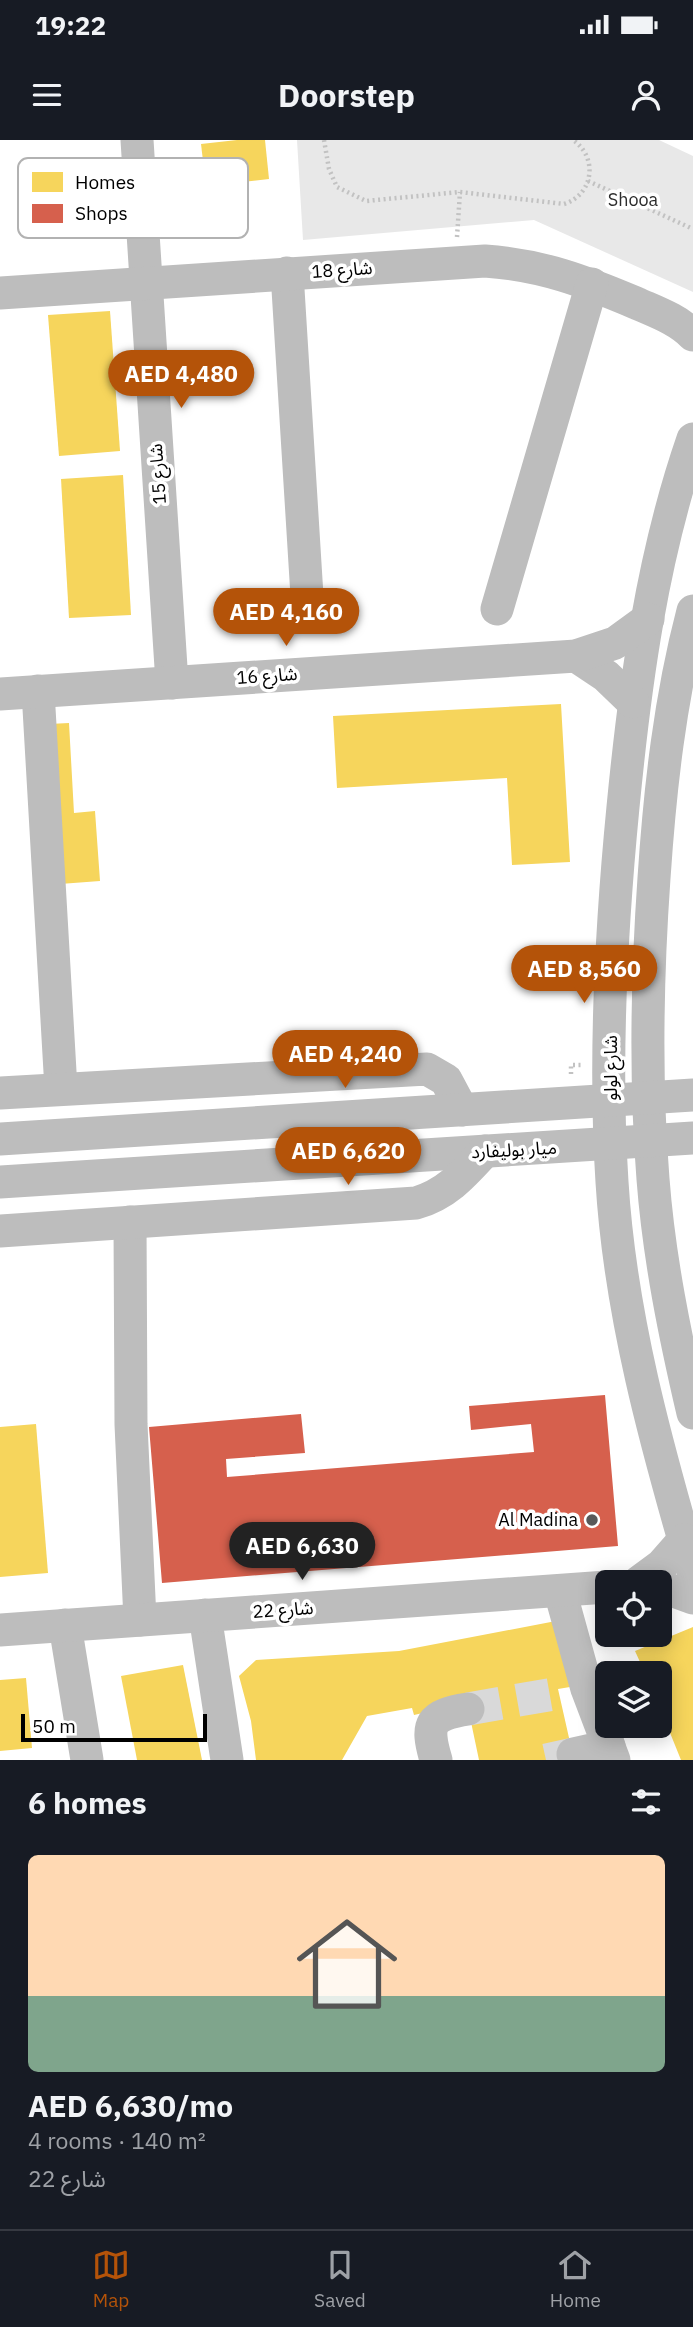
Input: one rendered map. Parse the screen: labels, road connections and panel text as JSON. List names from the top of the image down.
{
  "streets": {
    "street": [
      "شارع 18",
      "شارع 15",
      "شارع 16",
      "شارع لولو",
      "ميار بوليفارد",
      "شارع 22"
    ]
  },
  "crossings": [
    ["شارع 18", "شارع 15"],
    ["شارع 15", "شارع 16"],
    ["شارع 16", "شارع لولو"],
    ["شارع لولو", "ميار بوليفارد"]
  ],
  "parks": ["Shooa"],
  "places": ["Al Madina"],
  "legend": ["Homes", "Shops"],
  "scale_bar": "50 m",
  "page": {
    "status": "19:22",
    "header": "Doorstep",
    "price": [
      "AED 4,480",
      "AED 4,160",
      "AED 8,560",
      "AED 4,240",
      "AED 6,620",
      "AED 6,630"
    ],
    "scale": "50 m",
    "heading": "6 homes",
    "list": [
      {
        "name": "AED 6,630/mo",
        "note": "4 rooms · 140 m² · شارع 22"
      }
    ],
    "tabs": ["Map", "Saved", "Home"]
  }
}
